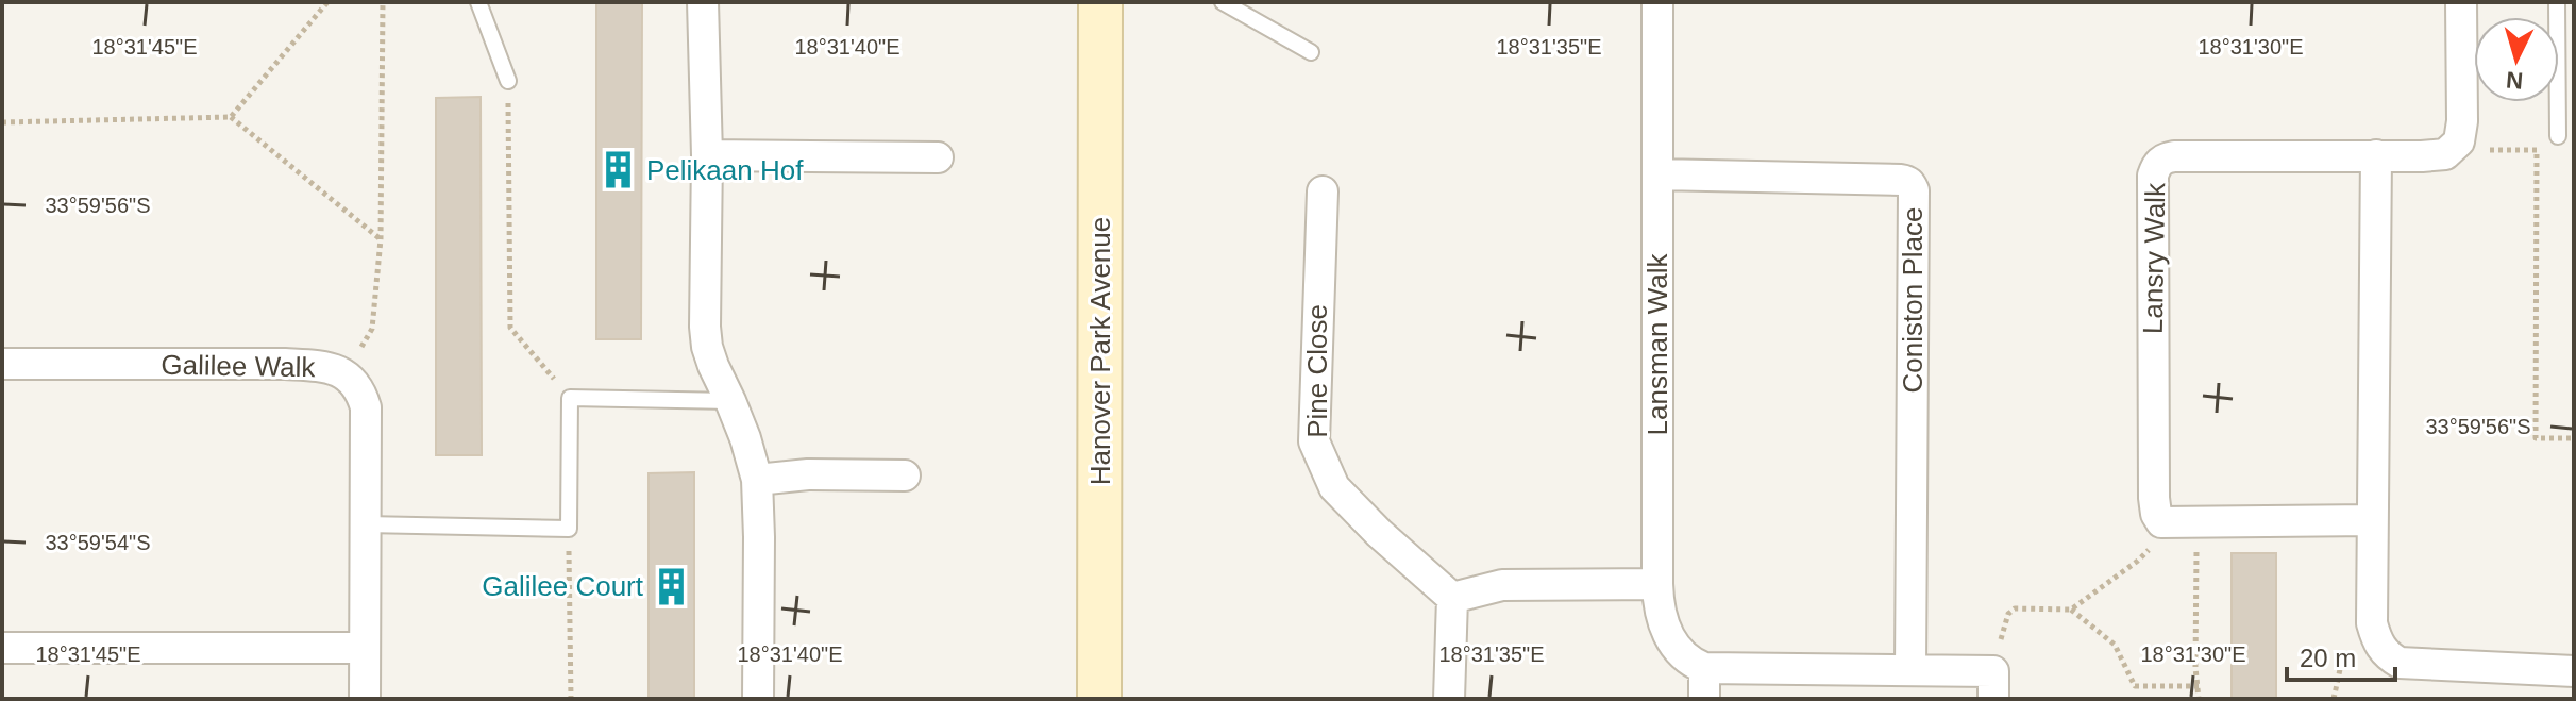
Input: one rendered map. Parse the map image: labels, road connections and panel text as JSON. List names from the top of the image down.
{
  "streets": {
    "street": [
      "Lansry Walk",
      "Coniston Place",
      "Lansman Walk",
      "Hanover Park Avenue",
      "Galilee Walk",
      "Pine Close"
    ]
  },
  "crossings": [
    ["Coniston Place", "Lansman Walk"]
  ],
  "places": {
    "building": ["Pelikaan Hof", "Galilee Court"]
  },
  "scale_bar": "20 m",
  "north": "bottom",
  "coordinates": [
    "18°31'45\"E",
    "18°31'40\"E",
    "18°31'35\"E",
    "18°31'30\"E",
    "33°59'56\"S",
    "33°59'54\"S"
  ]
}
